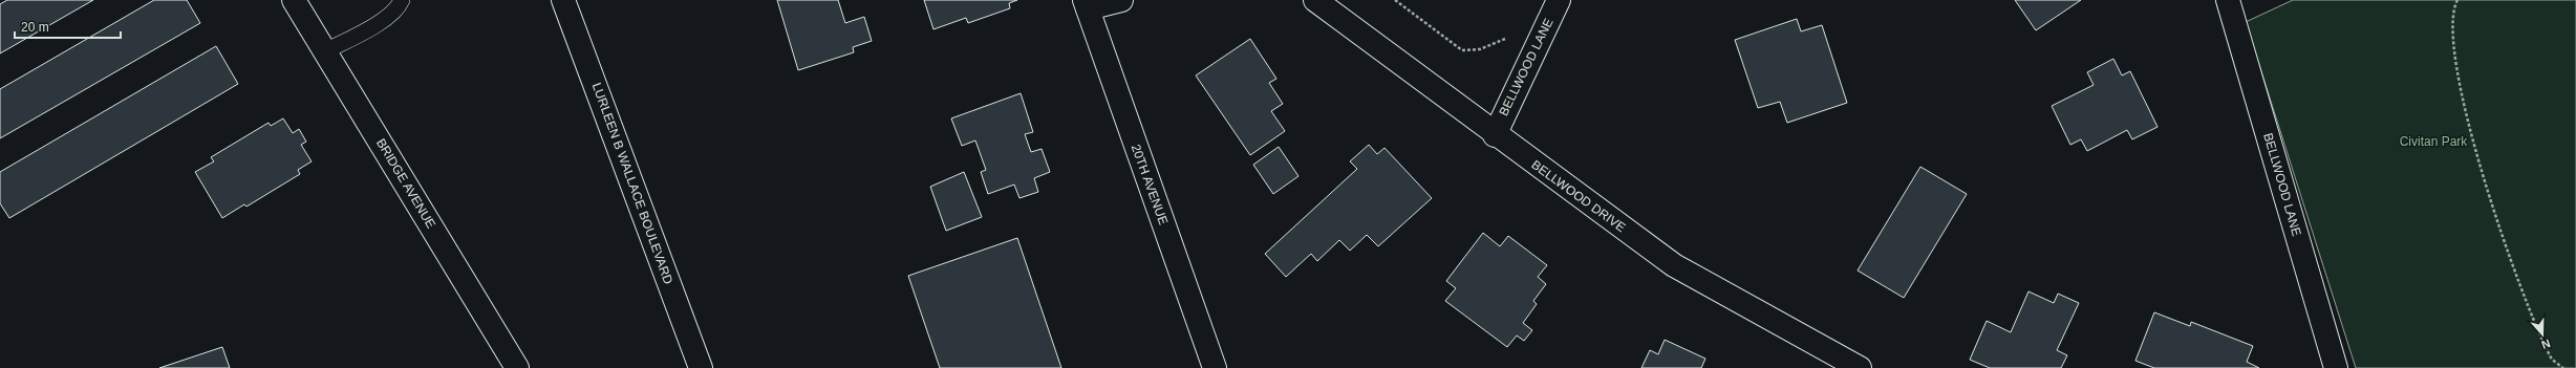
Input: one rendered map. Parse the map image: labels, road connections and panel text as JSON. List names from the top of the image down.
{
  "streets": {
    "main road": [
      "BELLWOOD LANE",
      "BRIDGE AVENUE",
      "LURLEEN B WALLACE BOULEVARD",
      "20TH AVENUE",
      "BELLWOOD DRIVE"
    ]
  },
  "crossings": [
    ["BELLWOOD LANE", "BELLWOOD DRIVE"]
  ],
  "parks": ["Civitan Park"],
  "scale_bar": "20 m",
  "north": "bottom"
}
